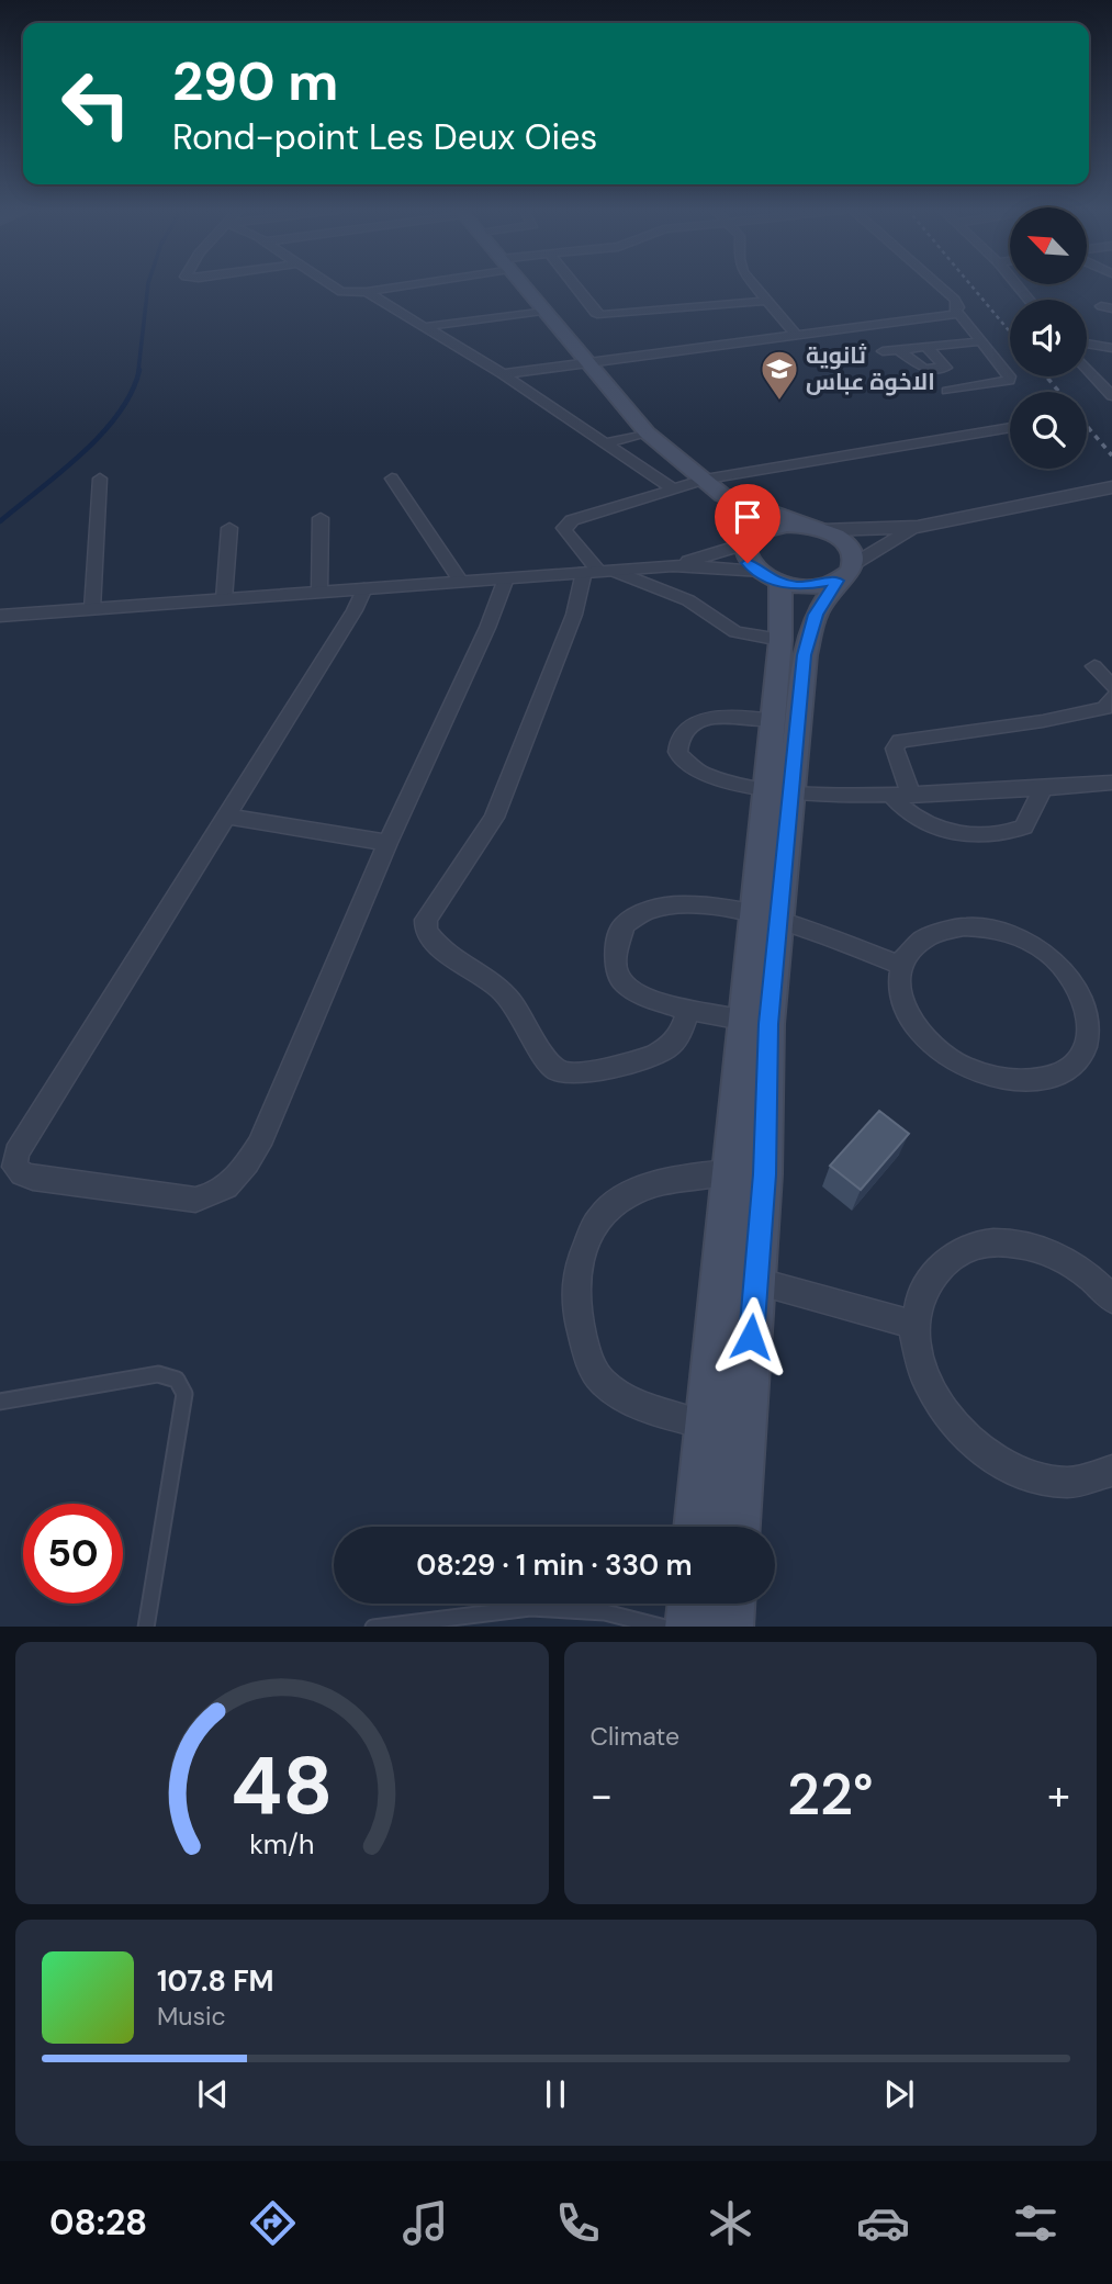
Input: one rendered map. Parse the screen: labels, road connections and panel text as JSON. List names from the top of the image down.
{
  "places": {
    "school or university": ["ثانوية الاخوة عباس"]
  },
  "north": "top left",
  "page": {
    "turn": ["290 m", "Rond-point Les Deux Oies"],
    "limit": "50",
    "trip": "08:29 · 1 min · 330 m",
    "tile": "Climate",
    "heat": ["−", "22°", "+"],
    "song": ["107.8 FM", "Music"],
    "tabs": "08:28",
    "gauge": ["48", "km/h"]
  }
}
